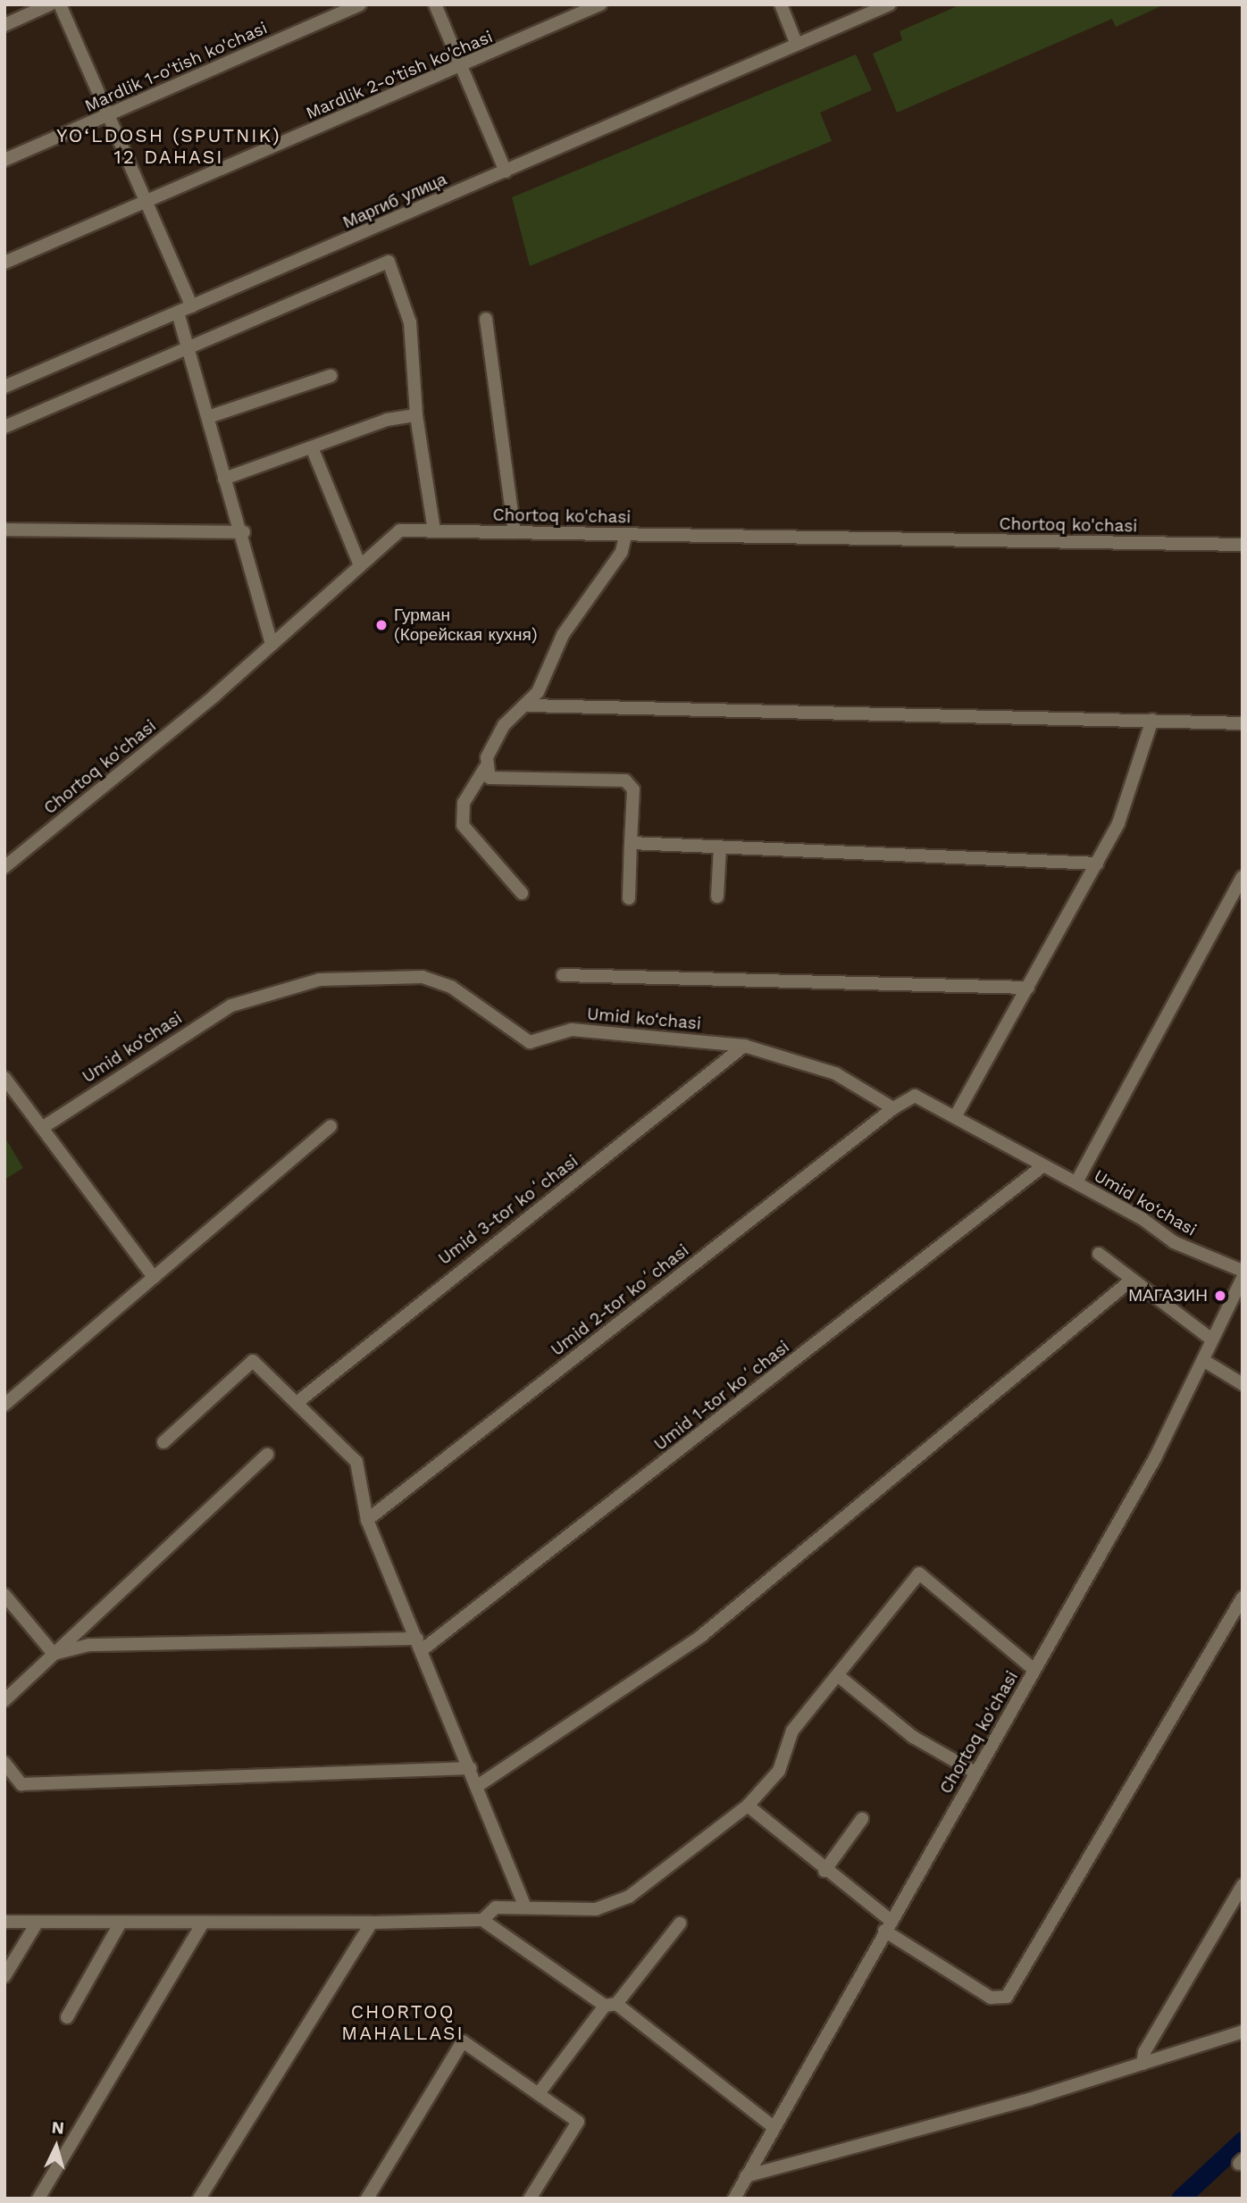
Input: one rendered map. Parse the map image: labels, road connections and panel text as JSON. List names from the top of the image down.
{
  "streets": {
    "street": [
      "Mardlik 1-o'tish ko'chasi",
      "Mardlik 2-o'tish ko'chasi",
      "Маргиб улица",
      "Chortoq ko'chasi",
      "Umid ko‘chasi",
      "Umid 3-tor koʻchasi",
      "Umid 2-tor koʻchasi",
      "Umid 1-tor koʻchasi"
    ]
  },
  "crossings": [
    ["Umid ko‘chasi", "Umid 3-tor koʻchasi"],
    ["Umid ko‘chasi", "Umid 2-tor koʻchasi"],
    ["Umid ko‘chasi", "Umid 1-tor koʻchasi"]
  ],
  "districts": ["YO‘LDOSH (SPUTNIK) 12 DAHASI", "CHORTOQ MAHALLASI"],
  "places": ["Гурман (Корейская кухня)", "МАГАЗИН"],
  "north": "top"
}
